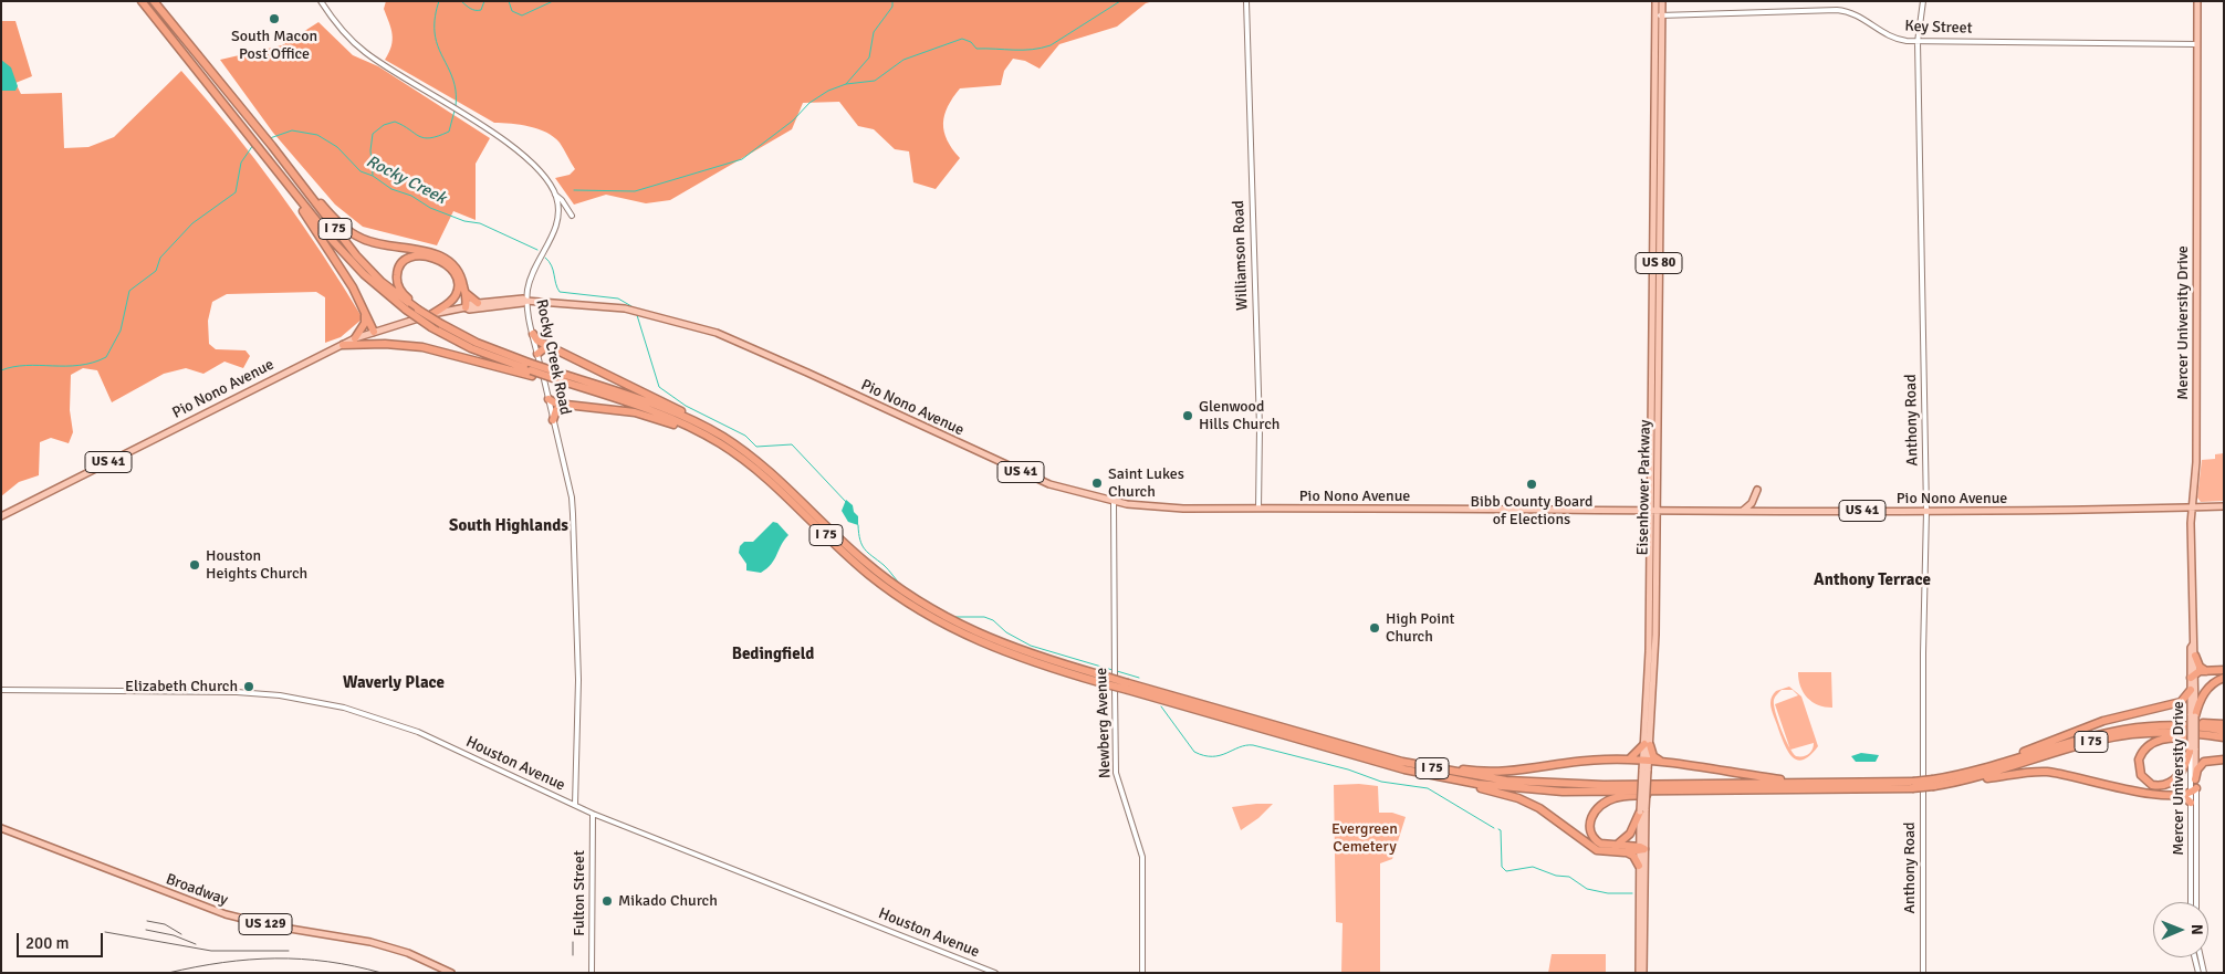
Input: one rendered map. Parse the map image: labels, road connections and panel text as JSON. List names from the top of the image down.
{
  "streets": {
    "highway": ["I 75"],
    "main road": [
      "US 80",
      "Mercer University Drive",
      "Pio Nono Avenue",
      "US 41",
      "Eisenhower Parkway",
      "Broadway",
      "US 129"
    ],
    "street": [
      "Key Street",
      "Williamson Road",
      "Rocky Creek Road",
      "Anthony Road",
      "Newberg Avenue",
      "Houston Avenue",
      "Fulton Street"
    ]
  },
  "crossings": [
    ["Key Street", "Mercer University Drive"],
    ["Key Street", "Anthony Road"],
    ["Key Street", "Eisenhower Parkway"],
    ["Williamson Road", "Pio Nono Avenue"],
    ["Mercer University Drive", "Pio Nono Avenue"],
    ["Rocky Creek Road", "Pio Nono Avenue"],
    ["Rocky Creek Road", "Houston Avenue"],
    ["Pio Nono Avenue", "Anthony Road"],
    ["Pio Nono Avenue", "Eisenhower Parkway"],
    ["Pio Nono Avenue", "Newberg Avenue"],
    ["Houston Avenue", "Fulton Street"]
  ],
  "districts": [
    "South Highlands",
    "Anthony Terrace",
    "Bedingfield",
    "Waverly Place"
  ],
  "water": ["Rocky Creek"],
  "parks": ["Evergreen Cemetery"],
  "places": [
    "South Macon Post Office",
    "Glenwood Hills Church",
    "Saint Lukes Church",
    "Bibb County Board of Elections",
    "Houston Heights Church",
    "High Point Church",
    "Elizabeth Church",
    "Mikado Church"
  ],
  "scale_bar": "200 m",
  "north": "right"
}
